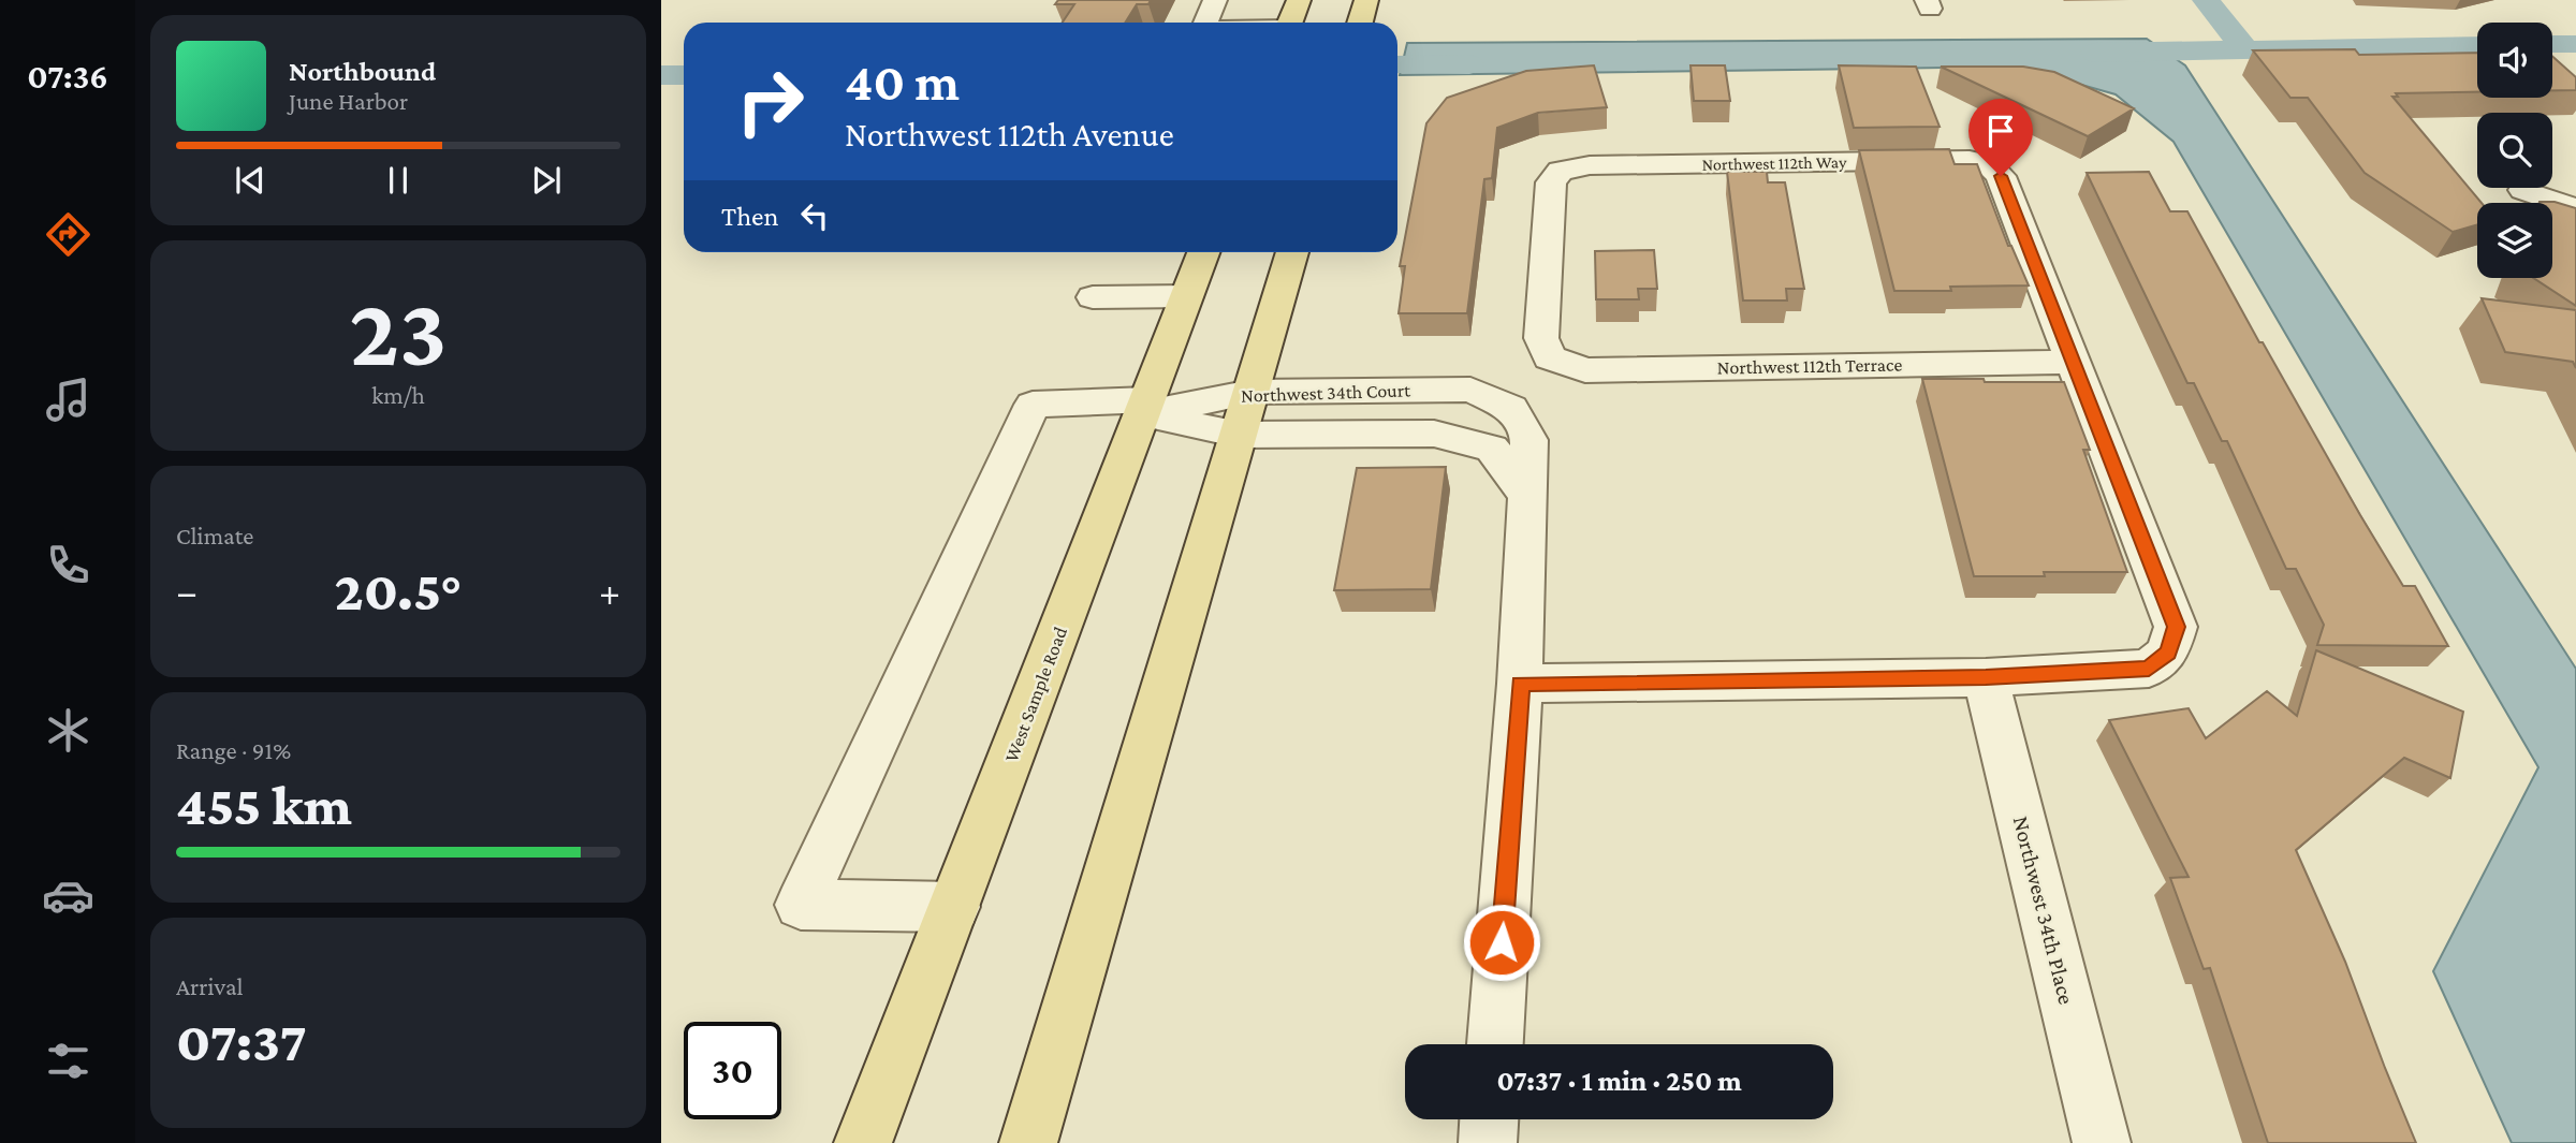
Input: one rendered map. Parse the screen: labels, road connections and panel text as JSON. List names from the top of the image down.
{
  "streets": {
    "main road": ["West Sample Road"],
    "street": [
      "Northwest 112th Way",
      "Northwest 112th Terrace",
      "Northwest 34th Court",
      "Northwest 34th Place"
    ]
  },
  "crossings": [
    ["Northwest 112th Way", "Northwest 112th Terrace"],
    ["Northwest 34th Court", "West Sample Road"]
  ],
  "page": {
    "tabs": "07:36",
    "turn": ["40 m", "Northwest 112th Avenue"],
    "song": ["Northbound", "June Harbor"],
    "then": "Then",
    "tile": [
      ["23", "km/h"],
      "Climate",
      ["Range · 91%", "455 km"],
      ["Arrival", "07:37"]
    ],
    "heat": ["−", "20.5°", "+"],
    "limit": "30",
    "trip": "07:37 · 1 min · 250 m"
  }
}
